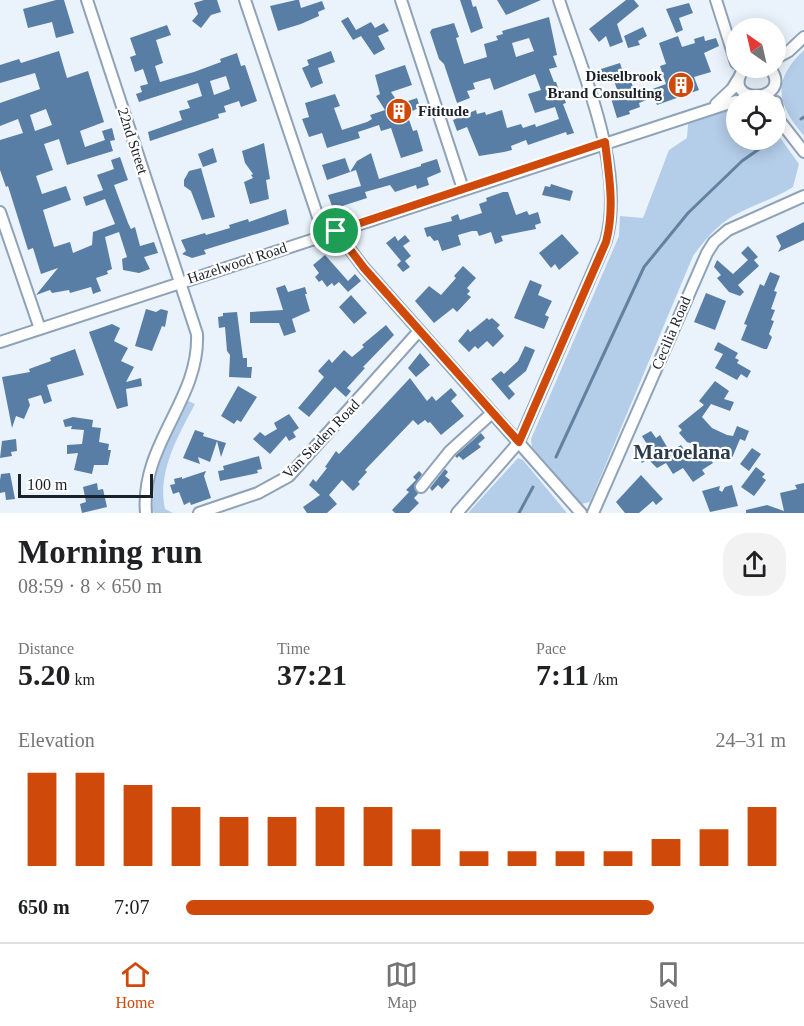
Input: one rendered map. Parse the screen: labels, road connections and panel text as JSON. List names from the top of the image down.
{
  "streets": {
    "street": [
      "22nd Street",
      "Hazelwood Road",
      "Cecilia Road",
      "Van Staden Road"
    ]
  },
  "crossings": [
    ["22nd Street", "Hazelwood Road"]
  ],
  "districts": ["Maroelana"],
  "places": {
    "building": ["Dieselbrook Brand Consulting", "Fititude"]
  },
  "scale_bar": "100 m",
  "north": "top left",
  "page": {
    "scale": "100 m",
    "heading": ["Morning run", "08:59 · 8 × 650 m"],
    "stats": [
      ["Distance", "5.20 km"],
      ["Time", "37:21"],
      ["Pace", "7:11 /km"]
    ],
    "chart": ["Elevation", "24–31 m"],
    "list": [
      {
        "name": "650 m",
        "note": "7:07"
      }
    ],
    "tabs": ["Home", "Map", "Saved"]
  }
}
